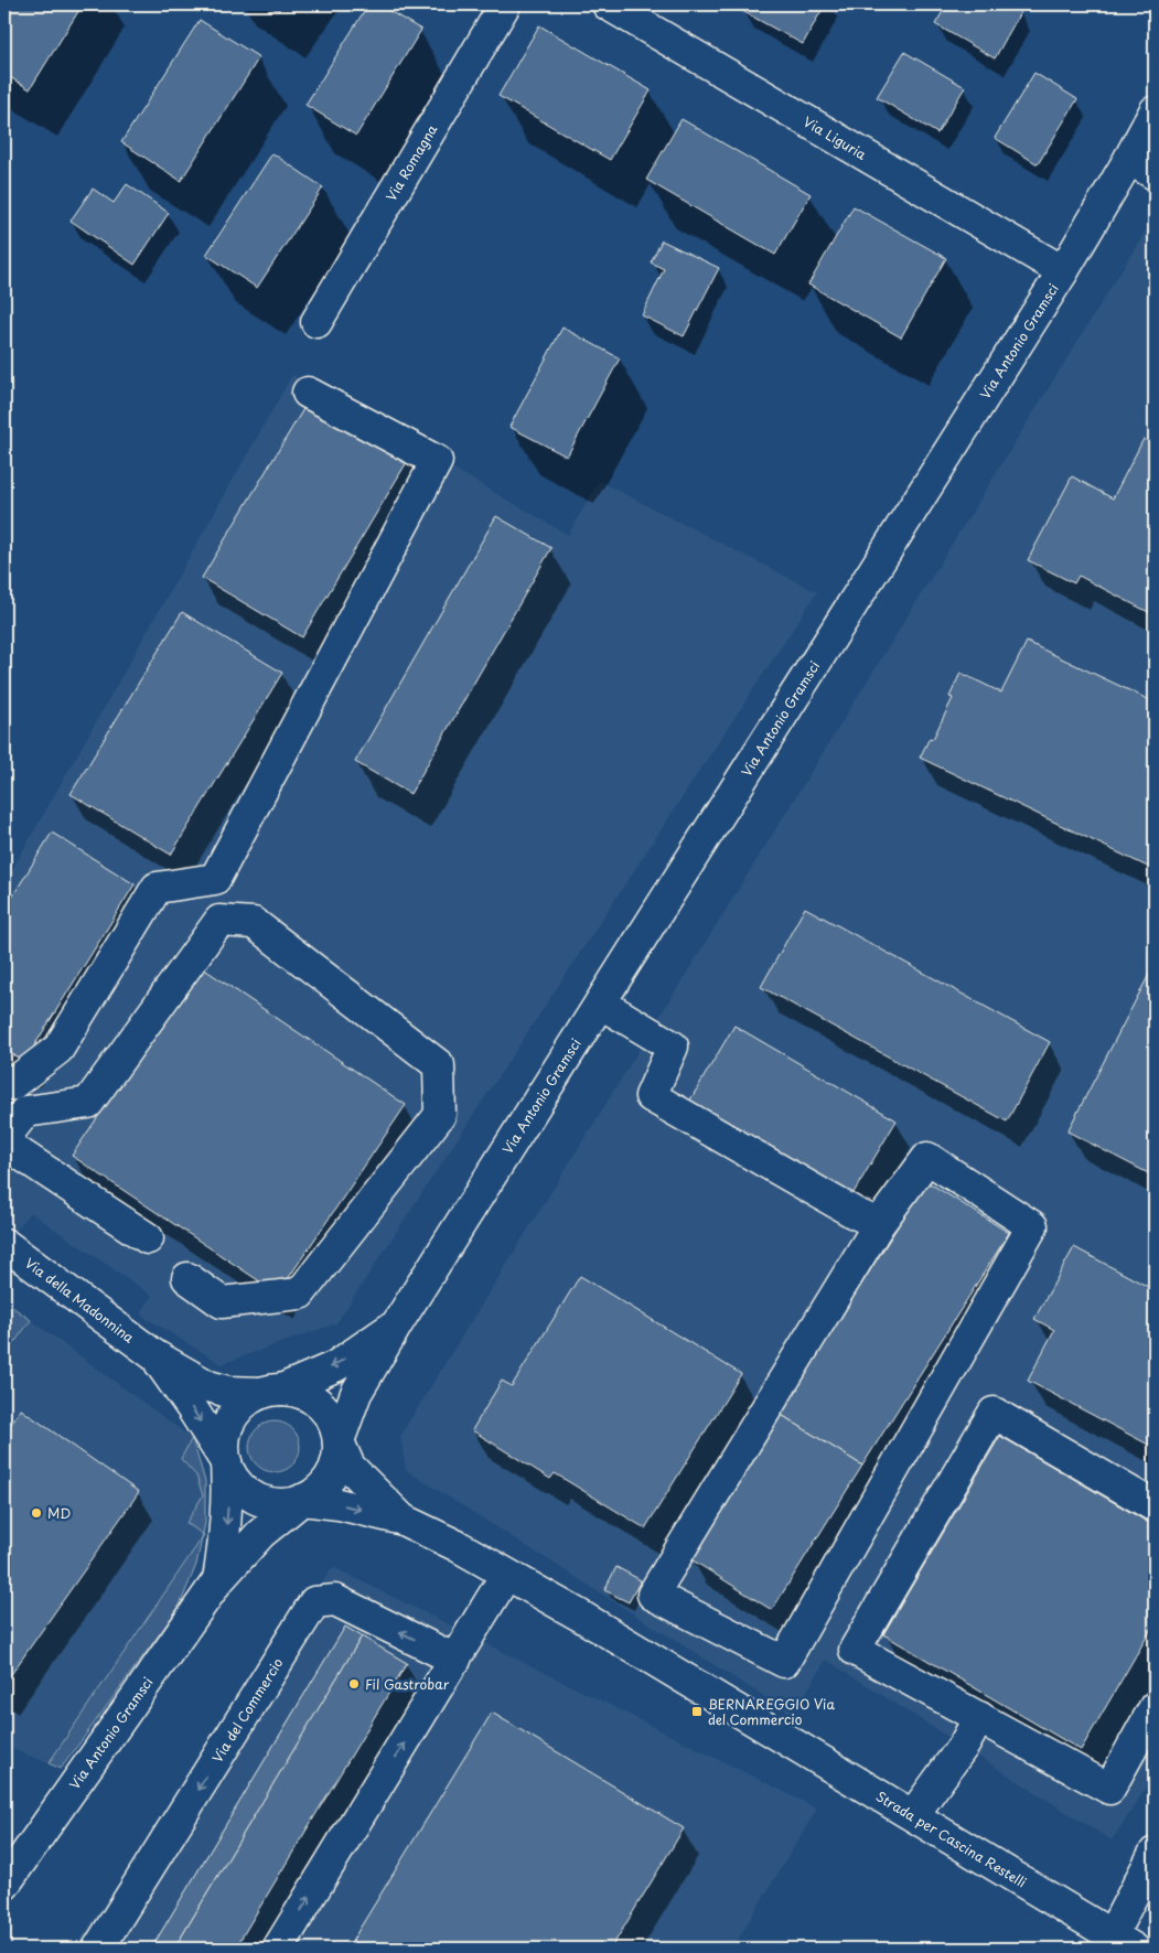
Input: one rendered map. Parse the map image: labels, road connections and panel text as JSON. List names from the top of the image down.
{
  "streets": {
    "street": [
      "Via Liguria",
      "Via Romagna",
      "Via Antonio Gramsci",
      "Via della Madonnina",
      "Via del Commercio",
      "Strada per Cascina Restelli"
    ]
  },
  "crossings": [
    ["Via Liguria", "Via Antonio Gramsci"],
    ["Via Antonio Gramsci", "Via della Madonnina"]
  ],
  "places": {
    "other": ["MD", "Fil Gastrobar"],
    "transit": ["BERNAREGGIO Via del Commercio"]
  }
}
